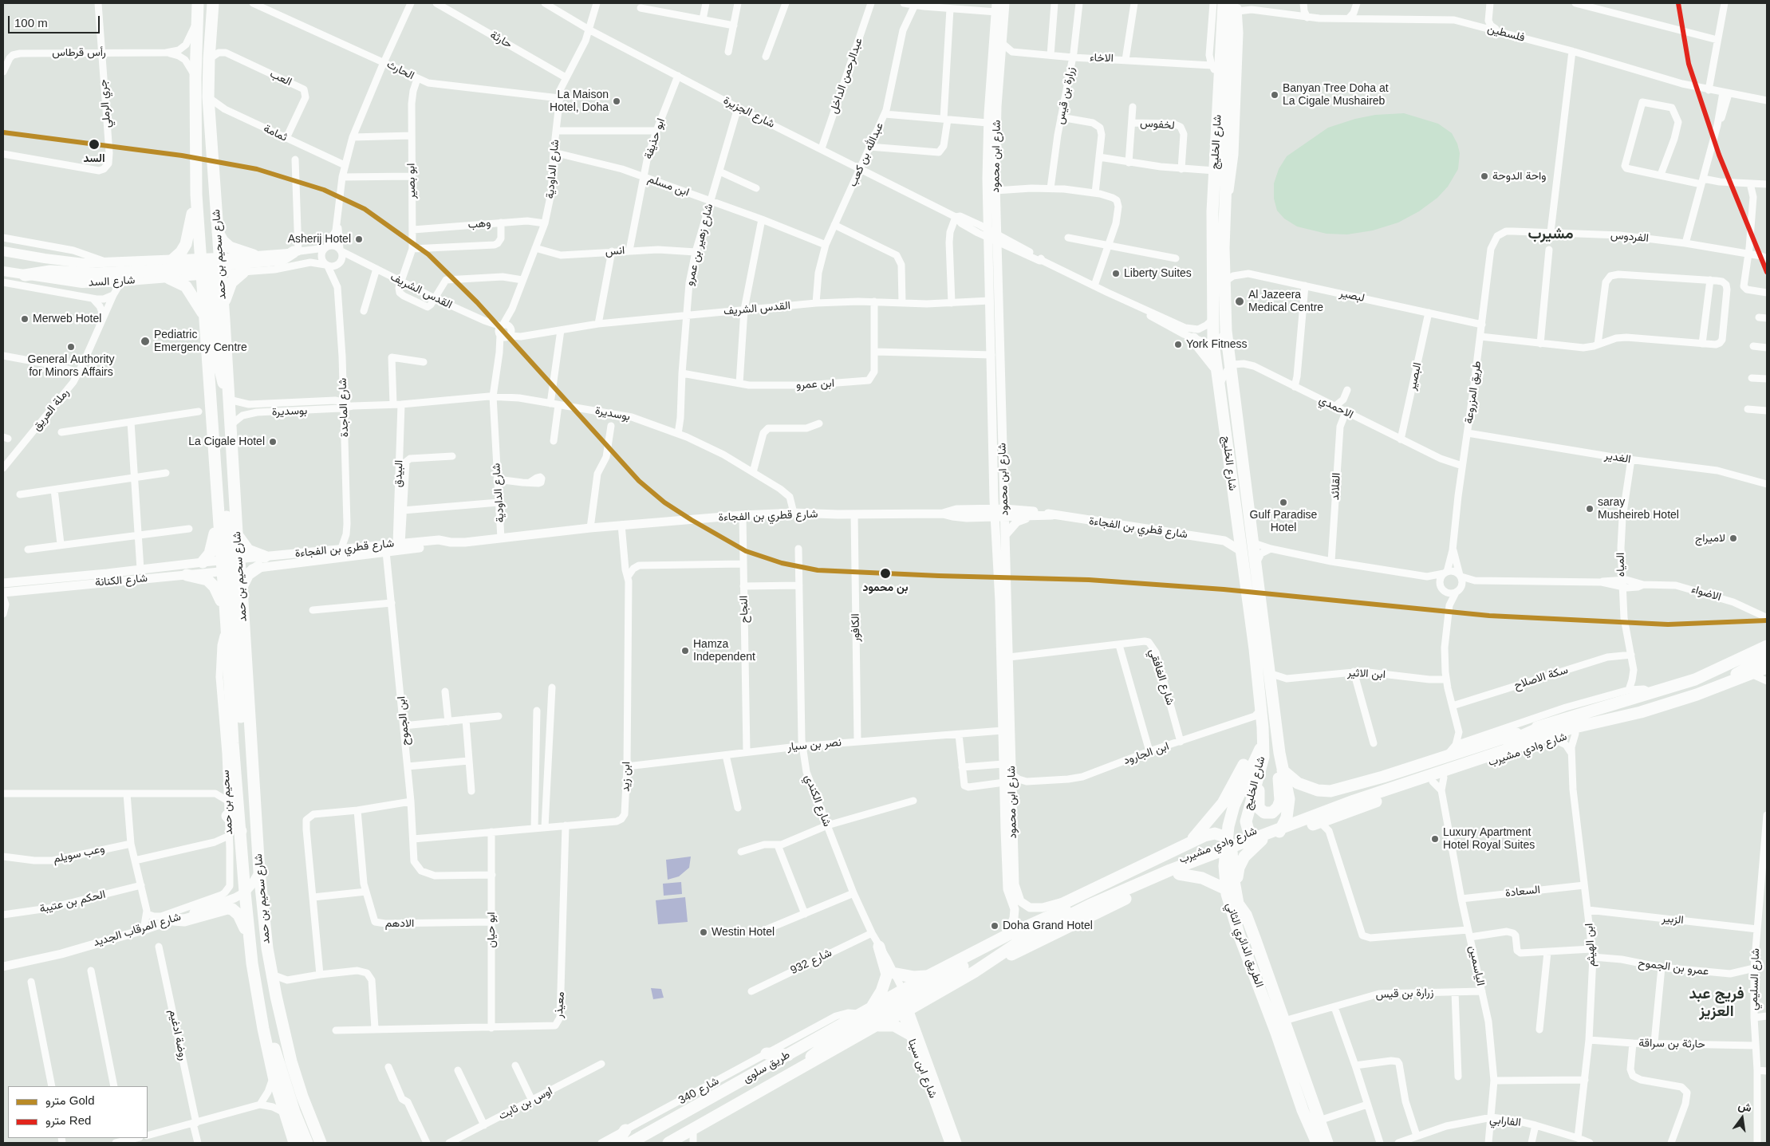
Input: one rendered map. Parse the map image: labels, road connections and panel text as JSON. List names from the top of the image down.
{
  "streets": {
    "main road": [
      "شارع الخليج",
      "شارع سحيم بن حمد",
      "شارع السد",
      "شارع وادي مشيرب",
      "الطريق الدائري الثاني",
      "طريق سلوى"
    ],
    "street": [
      "فلسطين",
      "حارثة",
      "رأس قرطاس",
      "الاخاء",
      "الحارث",
      "عبدالرحمن الداخل",
      "العب",
      "زرارة بن قيس",
      "جري الرملي",
      "شارع الجزيرة",
      "لخفوس",
      "ثمامة",
      "ابو حذيفة",
      "عبدالله بن كعب",
      "شارع ابن محمود",
      "شارع الداودية",
      "ابو بصير",
      "ابن مسلم",
      "وهب",
      "الفردوس",
      "شارع زهير بن عمرو",
      "انس",
      "القدس الشريف",
      "لبصير",
      "البصير",
      "ابن عمرو",
      "طريق المزروعة",
      "شارع الماجدة",
      "الاحمدي",
      "رملة العريق",
      "بوسديرة",
      "الغدير",
      "البيدق",
      "القلائد",
      "شارع قطري بن الفجاءة",
      "المياه",
      "شارع الكنانة",
      "الاضواء",
      "النجاح",
      "الكافور",
      "ابن الاثير",
      "شارع الغافقي",
      "سكة الاصلاح",
      "ابن الجموح",
      "نصر بن سيار",
      "ابن الجارود",
      "ابن زيد",
      "شارع الكندي",
      "سحيم بن حمد",
      "وعب سويلم",
      "السعادة",
      "الحكم بن عتيبة",
      "الزبير",
      "الادهم",
      "شارع المرقاب الجديد",
      "ابو حيان",
      "ابن الهيثم",
      "شارع 932",
      "الياسمين",
      "عمرو بن الجموح",
      "شارع السليمي",
      "معيذر",
      "روضة ادغيم",
      "حارثة بن سراقة",
      "شارع ابن سينا",
      "شارع 340",
      "اوس بن ثابت",
      "الفارابي"
    ]
  },
  "crossings": [
    ["فلسطين", "شارع الخليج"],
    ["حارثة", "شارع الداودية"],
    ["رأس قرطاس", "جري الرملي"],
    ["رأس قرطاس", "شارع سحيم بن حمد"],
    ["الاخاء", "زرارة بن قيس"],
    ["الاخاء", "شارع الخليج"],
    ["الحارث", "شارع الداودية"],
    ["الحارث", "ابو بصير"],
    ["عبدالرحمن الداخل", "شارع الجزيرة"],
    ["العب", "ثمامة"],
    ["العب", "شارع سحيم بن حمد"],
    ["زرارة بن قيس", "الطريق الدائري الثاني"],
    ["زرارة بن قيس", "الياسمين"],
    ["شارع الجزيرة", "ابو حذيفة"],
    ["شارع الجزيرة", "شارع الخليج"],
    ["شارع الجزيرة", "عبدالله بن كعب"],
    ["شارع الجزيرة", "شارع ابن محمود"],
    ["شارع الجزيرة", "شارع الداودية"],
    ["شارع الجزيرة", "شارع زهير بن عمرو"],
    ["ثمامة", "شارع سحيم بن حمد"],
    ["ابو حذيفة", "ابن مسلم"],
    ["ابو حذيفة", "انس"],
    ["شارع الخليج", "لبصير"],
    ["شارع الخليج", "الاحمدي"],
    ["شارع الخليج", "شارع قطري بن الفجاءة"],
    ["شارع الخليج", "ابن الاثير"],
    ["شارع الخليج", "شارع وادي مشيرب"],
    ["شارع الخليج", "ابن الجارود"],
    ["شارع الخليج", "الطريق الدائري الثاني"],
    ["عبدالله بن كعب", "ابن مسلم"],
    ["عبدالله بن كعب", "القدس الشريف"],
    ["شارع ابن محمود", "القدس الشريف"],
    ["شارع ابن محمود", "شارع قطري بن الفجاءة"],
    ["شارع ابن محمود", "شارع الغافقي"],
    ["شارع ابن محمود", "نصر بن سيار"],
    ["شارع ابن محمود", "شارع وادي مشيرب"],
    ["شارع ابن محمود", "ابن الجارود"],
    ["شارع الداودية", "ابن مسلم"],
    ["شارع الداودية", "وهب"],
    ["شارع الداودية", "انس"],
    ["شارع الداودية", "القدس الشريف"],
    ["شارع الداودية", "بوسديرة"],
    ["شارع الداودية", "شارع قطري بن الفجاءة"],
    ["ابو بصير", "وهب"],
    ["ابو بصير", "القدس الشريف"],
    ["ابن مسلم", "شارع زهير بن عمرو"],
    ["الفردوس", "طريق المزروعة"],
    ["شارع زهير بن عمرو", "انس"],
    ["شارع زهير بن عمرو", "القدس الشريف"],
    ["شارع زهير بن عمرو", "ابن عمرو"],
    ["شارع زهير بن عمرو", "بوسديرة"],
    ["شارع سحيم بن حمد", "شارع السد"],
    ["شارع سحيم بن حمد", "بوسديرة"],
    ["شارع سحيم بن حمد", "شارع قطري بن الفجاءة"],
    ["شارع سحيم بن حمد", "شارع الكنانة"],
    ["شارع سحيم بن حمد", "سحيم بن حمد"],
    ["شارع سحيم بن حمد", "شارع المرقاب الجديد"],
    ["شارع السد", "رملة العريق"],
    ["القدس الشريف", "ابن عمرو"],
    ["القدس الشريف", "شارع الماجدة"],
    ["لبصير", "البصير"],
    ["لبصير", "طريق المزروعة"],
    ["البصير", "الاحمدي"],
    ["طريق المزروعة", "الاحمدي"],
    ["طريق المزروعة", "الغدير"],
    ["شارع الماجدة", "بوسديرة"],
    ["شارع الماجدة", "شارع قطري بن الفجاءة"],
    ["الاحمدي", "القلائد"],
    ["بوسديرة", "البيدق"],
    ["بوسديرة", "شارع قطري بن الفجاءة"],
    ["الغدير", "المياه"],
    ["البيدق", "شارع قطري بن الفجاءة"],
    ["شارع قطري بن الفجاءة", "شارع الكنانة"],
    ["شارع قطري بن الفجاءة", "النجاح"],
    ["شارع قطري بن الفجاءة", "الكافور"],
    ["شارع قطري بن الفجاءة", "ابن الجموح"],
    ["شارع قطري بن الفجاءة", "ابن زيد"],
    ["المياه", "الاضواء"],
    ["المياه", "سكة الاصلاح"],
    ["المياه", "شارع وادي مشيرب"],
    ["النجاح", "نصر بن سيار"],
    ["الكافور", "نصر بن سيار"],
    ["شارع الغافقي", "ابن الجارود"],
    ["ابن الجموح", "ابن زيد"],
    ["ابن الجموح", "ابو حيان"],
    ["نصر بن سيار", "ابن زيد"],
    ["نصر بن سيار", "شارع الكندي"],
    ["شارع وادي مشيرب", "شارع الكندي"],
    ["شارع وادي مشيرب", "الطريق الدائري الثاني"],
    ["شارع وادي مشيرب", "ابن الهيثم"],
    ["شارع وادي مشيرب", "الياسمين"],
    ["شارع وادي مشيرب", "طريق سلوى"],
    ["شارع وادي مشيرب", "شارع ابن سينا"],
    ["ابن زيد", "ابو حيان"],
    ["ابن زيد", "معيذر"],
    ["شارع الكندي", "شارع 932"],
    ["شارع الكندي", "طريق سلوى"],
    ["شارع الكندي", "شارع ابن سينا"],
    ["السعادة", "ابن الهيثم"],
    ["السعادة", "الياسمين"],
    ["الزبير", "ابن الهيثم"],
    ["الزبير", "شارع السليمي"],
    ["الادهم", "ابو حيان"],
    ["ابو حيان", "معيذر"],
    ["ابن الهيثم", "عمرو بن الجموح"],
    ["ابن الهيثم", "حارثة بن سراقة"],
    ["ابن الهيثم", "الفارابي"],
    ["الياسمين", "الفارابي"],
    ["عمرو بن الجموح", "شارع السليمي"],
    ["شارع السليمي", "حارثة بن سراقة"],
    ["طريق سلوى", "شارع ابن سينا"],
    ["طريق سلوى", "شارع 340"]
  ],
  "districts": ["مشيرب", "فريج عبد العزيز"],
  "places": [
    "Banyan Tree Doha at La Cigale Mushaireb",
    "La Maison Hotel, Doha",
    "السد",
    "واحة الدوحة",
    "Asherij Hotel",
    "Liberty Suites",
    "Al Jazeera Medical Centre",
    "Merweb Hotel",
    "Pediatric Emergency Centre",
    "York Fitness",
    "General Authority for Minors Affairs",
    "La Cigale Hotel",
    "Gulf Paradise Hotel",
    "saray Musheireb Hotel",
    "لاميراج",
    "بن محمود",
    "Hamza Independent",
    "Luxury Apartment Hotel Royal Suites",
    "Doha Grand Hotel",
    "Westin Hotel"
  ],
  "lines": ["metro line Red", "metro line Gold"],
  "legend": ["مترو Gold", "مترو Red"],
  "scale_bar": "100 m",
  "north": "top"
}
